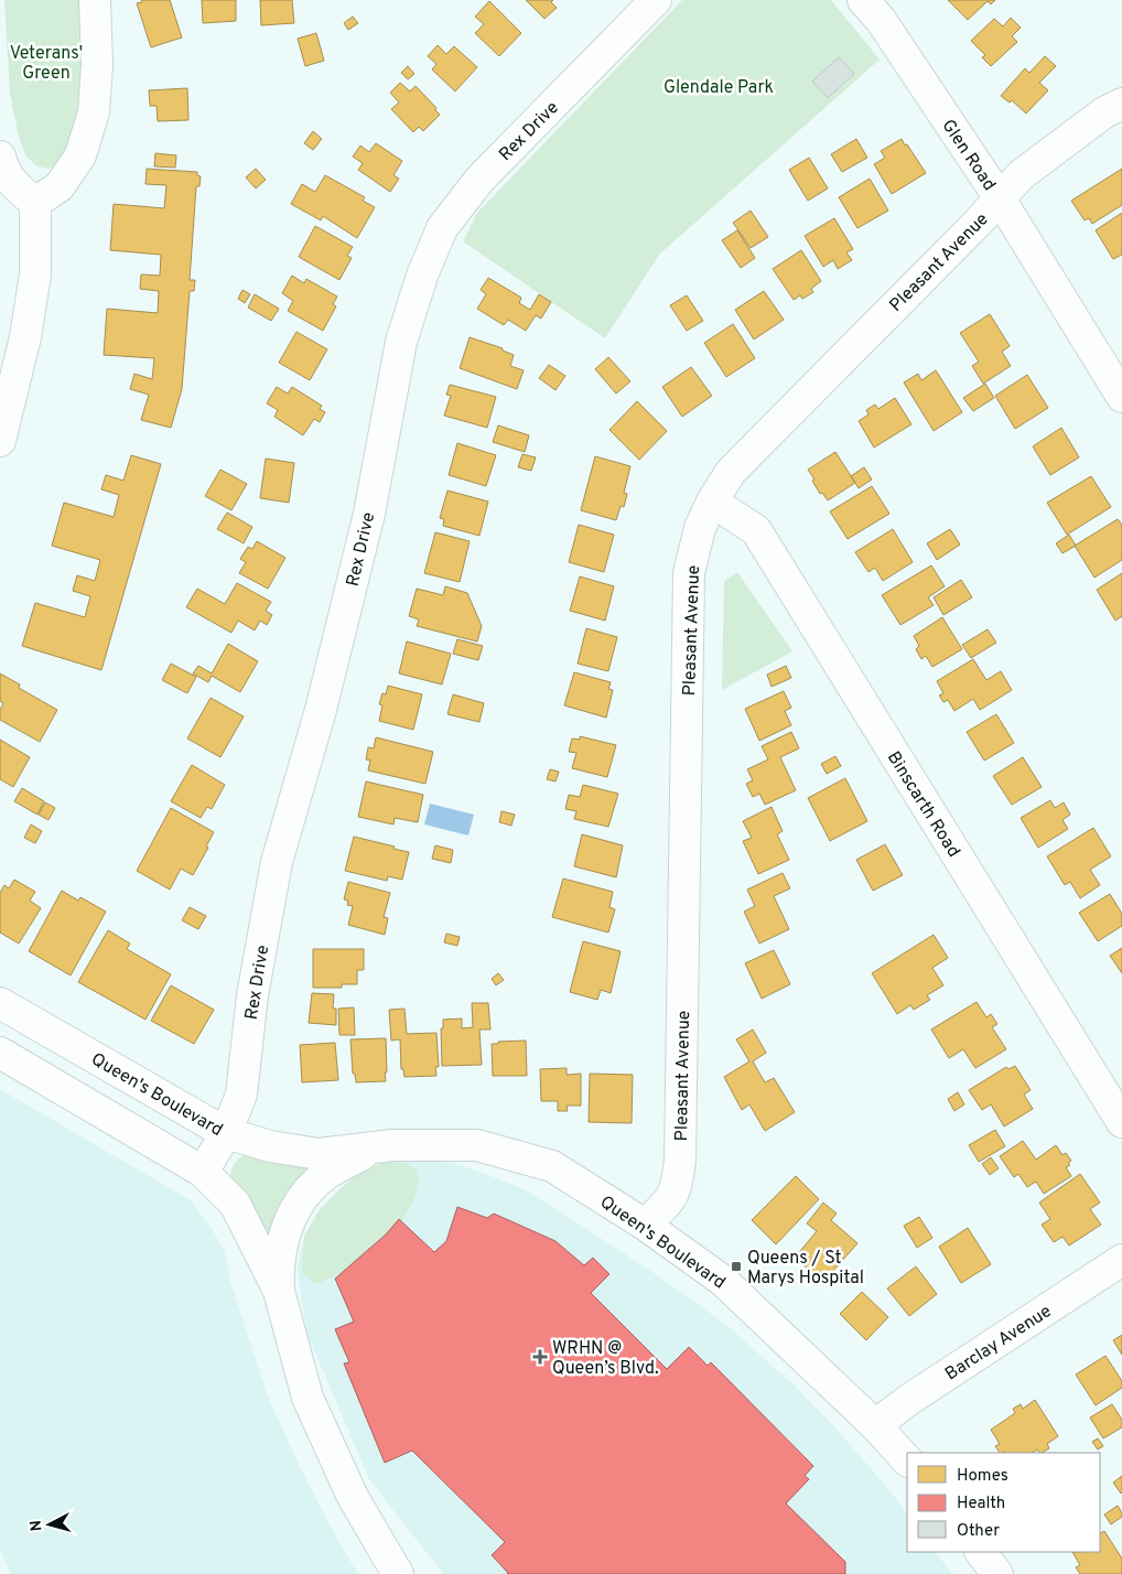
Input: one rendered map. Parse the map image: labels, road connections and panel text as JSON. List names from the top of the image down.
{
  "streets": {
    "street": [
      "Rex Drive",
      "Glen Road",
      "Pleasant Avenue",
      "Binscarth Road",
      "Queen's Boulevard",
      "Barclay Avenue"
    ]
  },
  "crossings": [
    ["Rex Drive", "Queen's Boulevard"],
    ["Glen Road", "Pleasant Avenue"],
    ["Pleasant Avenue", "Binscarth Road"],
    ["Pleasant Avenue", "Queen's Boulevard"],
    ["Queen's Boulevard", "Barclay Avenue"]
  ],
  "parks": ["Veterans' Green", "Glendale Park"],
  "places": {
    "transit": ["Queens / St Marys Hospital"],
    "health": ["WRHN @ Queen’s Blvd."]
  },
  "legend": ["Homes", "Health", "Other"],
  "north": "left"
}
